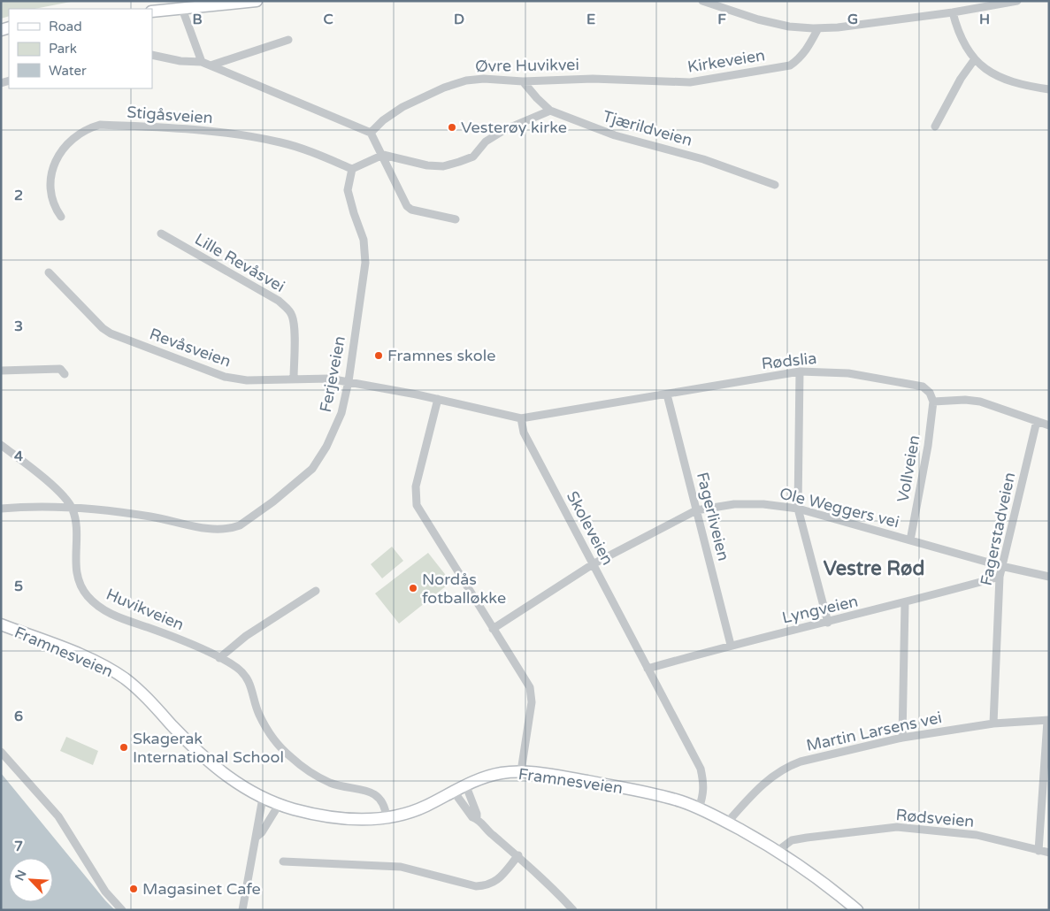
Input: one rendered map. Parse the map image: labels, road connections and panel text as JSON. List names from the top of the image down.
{
  "streets": {
    "main road": ["Framnesveien"],
    "street": [
      "Kirkeveien",
      "Øvre Huvikvei",
      "Stigåsveien",
      "Tjærildveien",
      "Lille Revåsvei",
      "Revåsveien",
      "Rødslia",
      "Ferjeveien",
      "Vollveien",
      "Ole Weggers vei",
      "Fagerliveien",
      "Skoleveien",
      "Fagerstadveien",
      "Huvikveien",
      "Lyngveien",
      "Martin Larsens vei",
      "Rødsveien"
    ]
  },
  "crossings": [
    ["Kirkeveien", "Øvre Huvikvei"],
    ["Øvre Huvikvei", "Tjærildveien"],
    ["Stigåsveien", "Ferjeveien"],
    ["Lille Revåsvei", "Revåsveien"],
    ["Revåsveien", "Ferjeveien"],
    ["Rødslia", "Vollveien"],
    ["Rødslia", "Fagerliveien"],
    ["Rødslia", "Skoleveien"],
    ["Ferjeveien", "Huvikveien"],
    ["Vollveien", "Ole Weggers vei"],
    ["Ole Weggers vei", "Fagerliveien"],
    ["Ole Weggers vei", "Skoleveien"],
    ["Ole Weggers vei", "Fagerstadveien"],
    ["Fagerliveien", "Lyngveien"],
    ["Skoleveien", "Lyngveien"],
    ["Skoleveien", "Framnesveien"],
    ["Fagerstadveien", "Lyngveien"],
    ["Fagerstadveien", "Martin Larsens vei"],
    ["Huvikveien", "Framnesveien"],
    ["Framnesveien", "Martin Larsens vei"],
    ["Framnesveien", "Rødsveien"]
  ],
  "districts": ["Vestre Rød"],
  "places": [
    "Vesterøy kirke",
    "Framnes skole",
    "Nordås fotballøkke",
    "Skagerak International School",
    "Magasinet Cafe"
  ],
  "legend": ["Road", "Park", "Water"],
  "north": "top left",
  "grid": {
    "columns": [
      "B",
      "C",
      "D",
      "E",
      "F",
      "G",
      "H"
    ],
    "rows": [
      "2",
      "3",
      "4",
      "5",
      "6",
      "7"
    ]
  }
}
